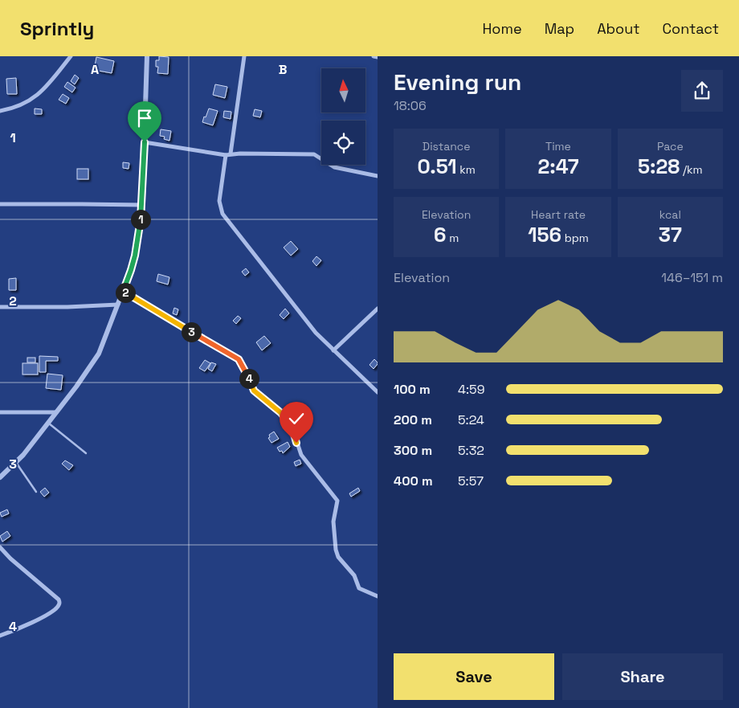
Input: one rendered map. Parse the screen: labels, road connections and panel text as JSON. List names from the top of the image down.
{
  "north": "top",
  "page": {
    "header": "Sprintly",
    "nav": [
      "Home",
      "Map",
      "About",
      "Contact"
    ],
    "heading": ["Evening run", "18:06"],
    "stats": [
      ["Distance", "0.51 km"],
      ["Time", "2:47"],
      ["Pace", "5:28 /km"],
      ["Elevation", "6 m"],
      ["Heart rate", "156 bpm"],
      ["kcal", "37"]
    ],
    "pins": [
      "1",
      "2",
      "3",
      "4"
    ],
    "chart": ["Elevation", "146–151 m"],
    "list": [
      {
        "name": "100 m",
        "note": "4:59"
      },
      {
        "name": "200 m",
        "note": "5:24"
      },
      {
        "name": "300 m",
        "note": "5:32"
      },
      {
        "name": "400 m",
        "note": "5:57"
      }
    ],
    "buttons": ["Save", "Share"]
  },
  "grid": {
    "columns": ["A", "B"],
    "rows": [
      "1",
      "2",
      "3",
      "4"
    ]
  }
}
